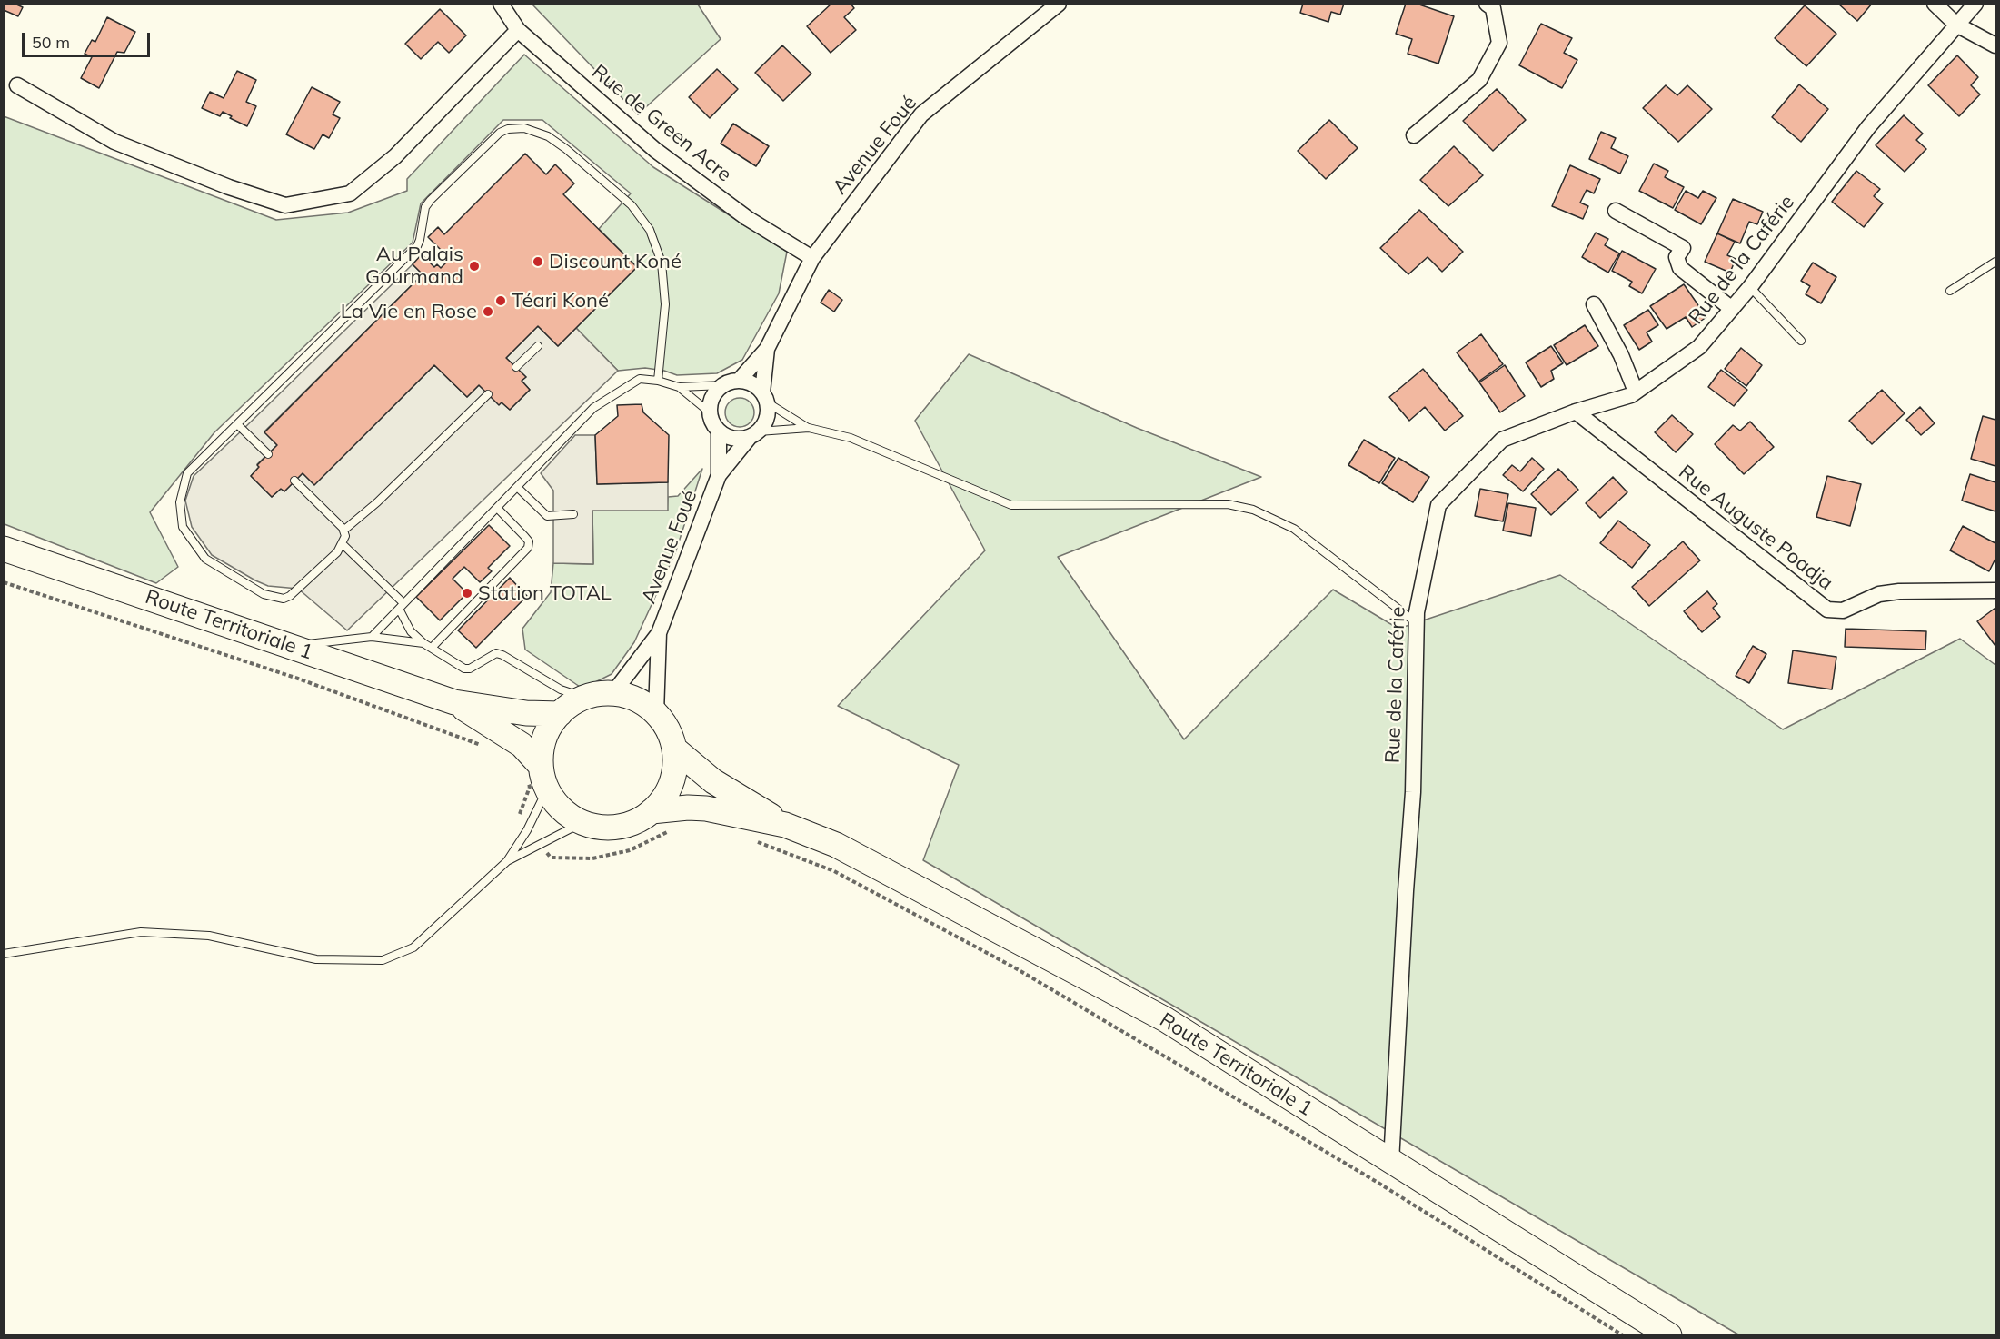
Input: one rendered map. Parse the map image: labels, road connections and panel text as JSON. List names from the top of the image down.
{
  "streets": {
    "main road": ["Route Territoriale 1"],
    "street": [
      "Rue de Green Acre",
      "Avenue Foué",
      "Rue de la Caférie",
      "Rue Auguste Poadja"
    ]
  },
  "crossings": [
    ["Rue de Green Acre", "Avenue Foué"],
    ["Avenue Foué", "Route Territoriale 1"],
    ["Rue de la Caférie", "Rue Auguste Poadja"],
    ["Rue de la Caférie", "Route Territoriale 1"]
  ],
  "places": [
    "Discount Koné",
    "Au Palais Gourmand",
    "Téari Koné",
    "La Vie en Rose",
    "Station TOTAL"
  ],
  "scale_bar": "50 m"
}
